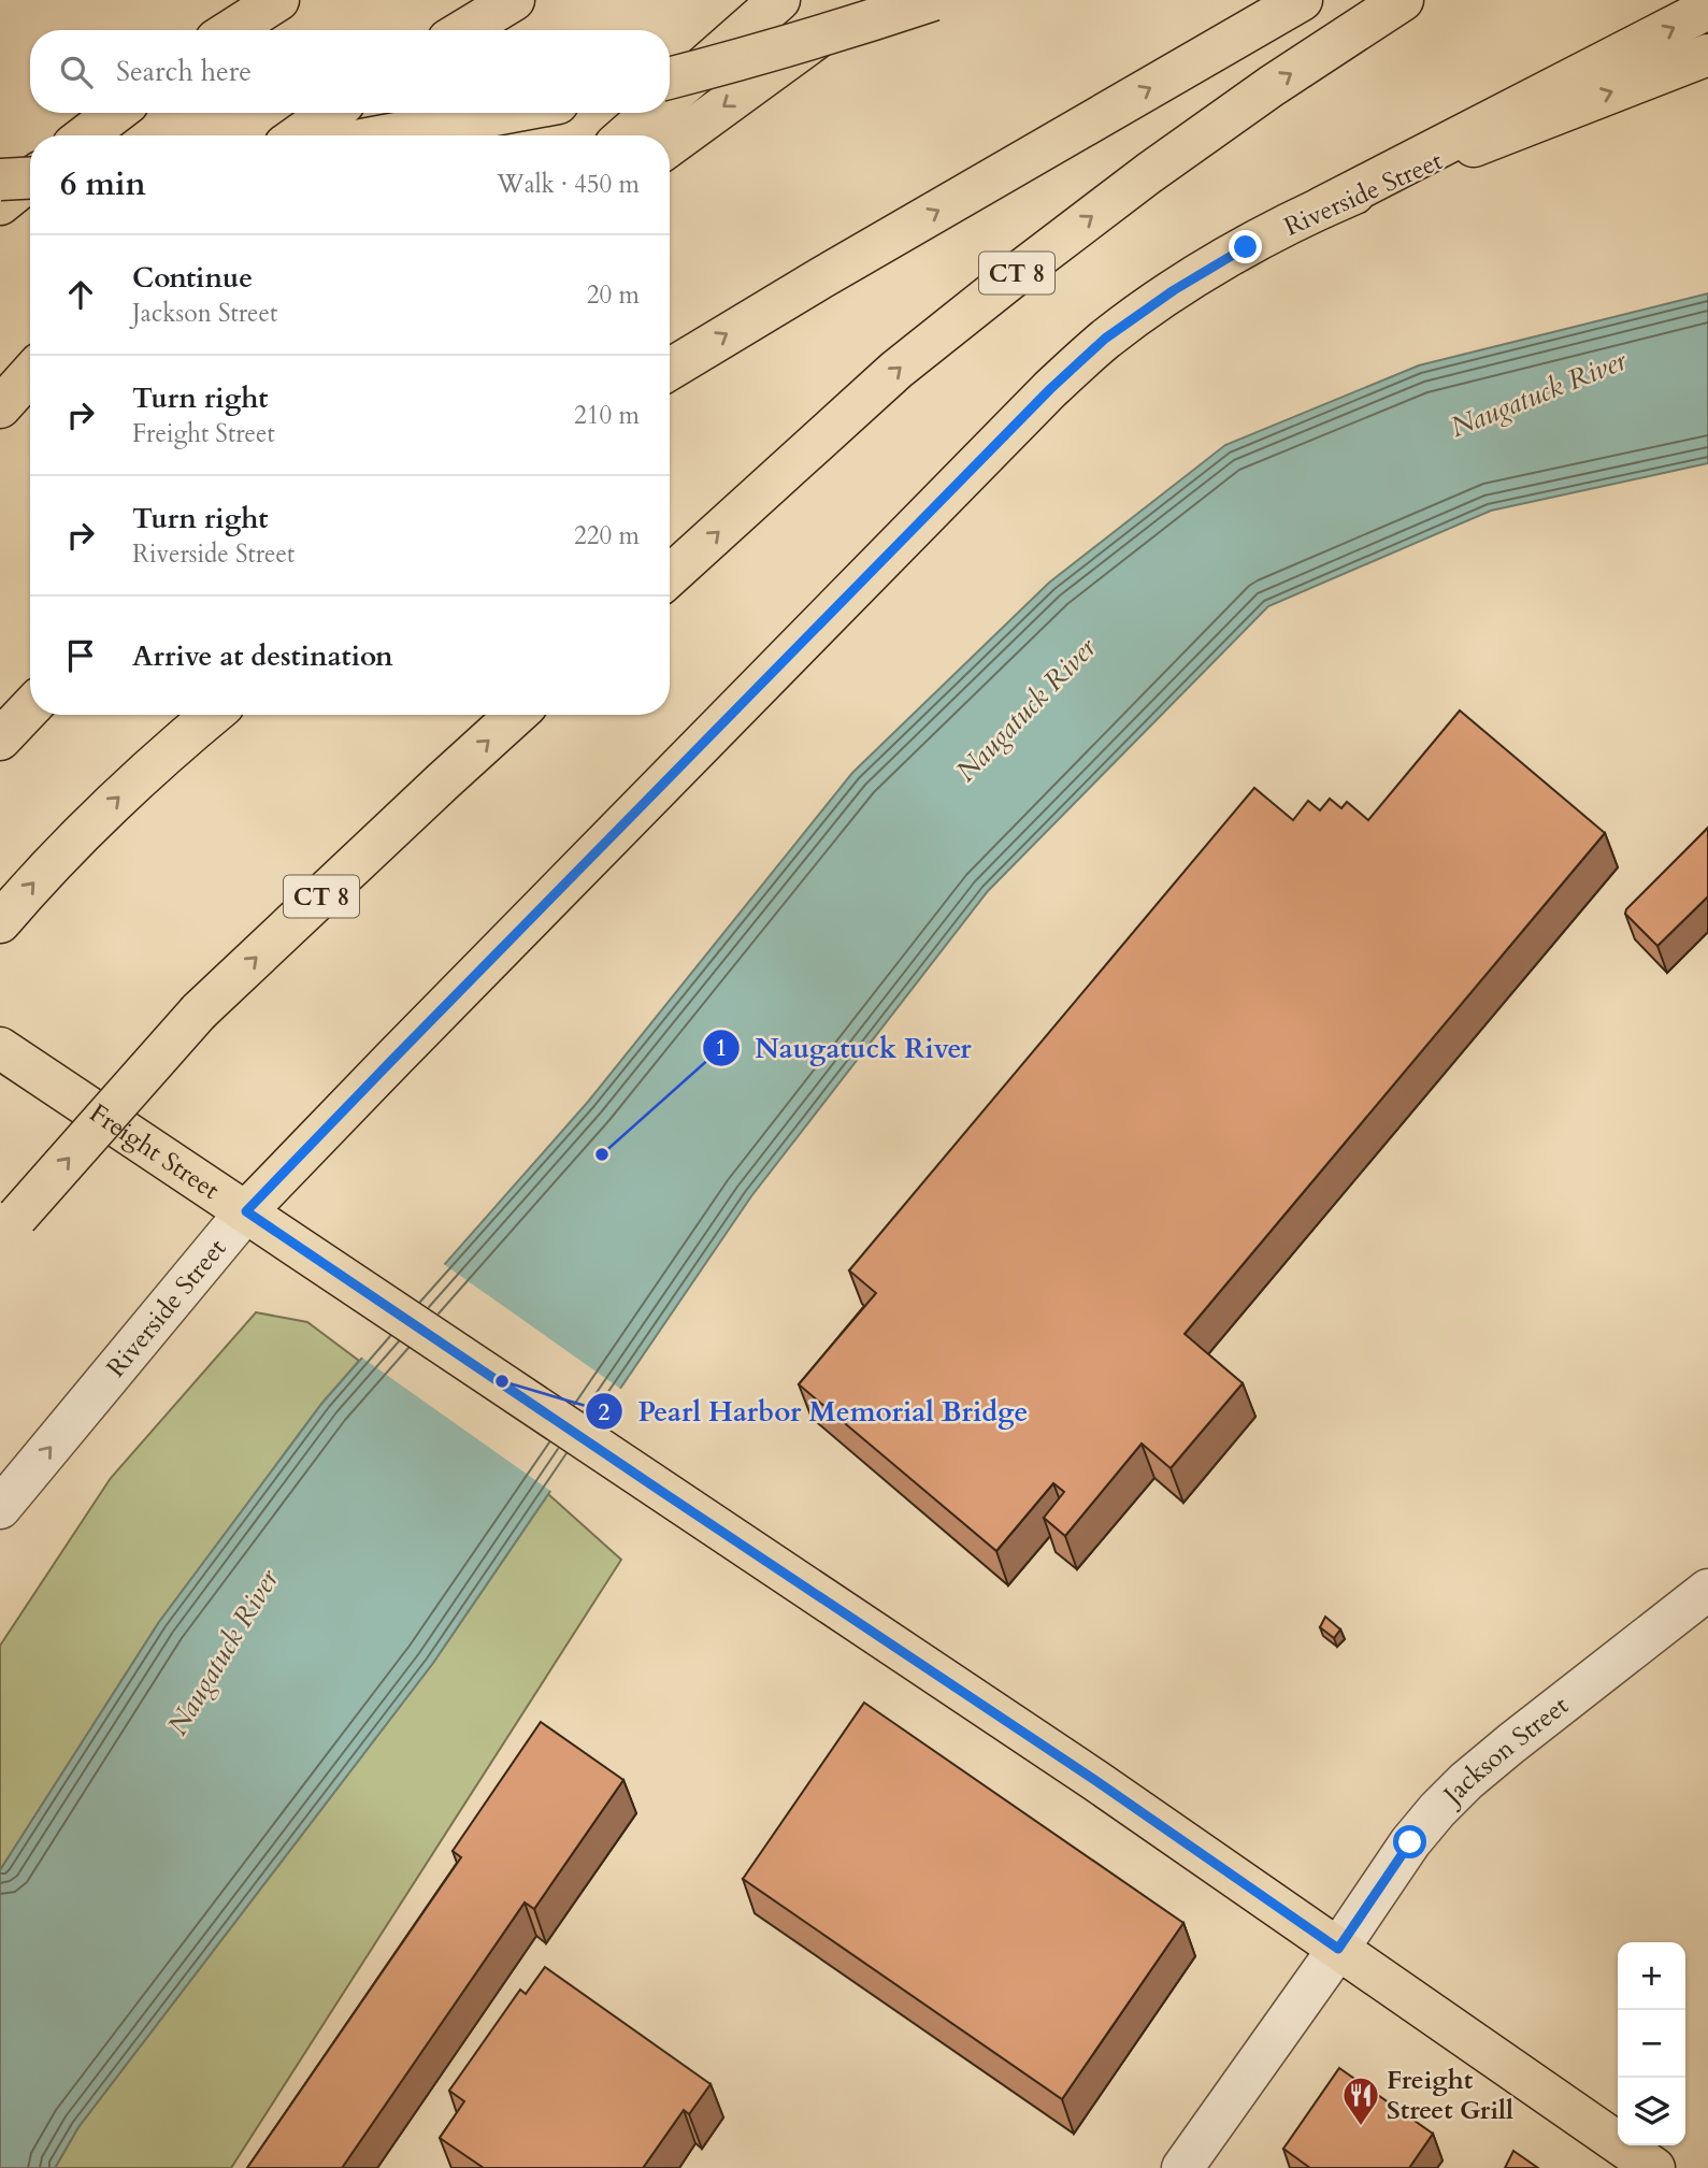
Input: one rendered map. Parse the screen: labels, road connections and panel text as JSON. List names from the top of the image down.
{
  "streets": {
    "main road": ["Riverside Street", "CT 8", "Freight Street"],
    "street": ["Jackson Street"]
  },
  "crossings": [
    ["Riverside Street", "Freight Street"],
    ["Freight Street", "Jackson Street"]
  ],
  "water": ["Naugatuck River"],
  "places": {
    "other": ["Naugatuck River", "Pearl Harbor Memorial Bridge"],
    "restaurant": ["Freight Street Grill"]
  },
  "page": {
    "search": "Search here",
    "heading": ["6 min", "Walk · 450 m"],
    "list": [
      ["Continue", "Jackson Street", "20 m"],
      ["Turn right", "Freight Street", "210 m"],
      ["Turn right", "Riverside Street", "220 m"],
      "Arrive at destination"
    ],
    "map_buttons": ["+", "−"]
  }
}
